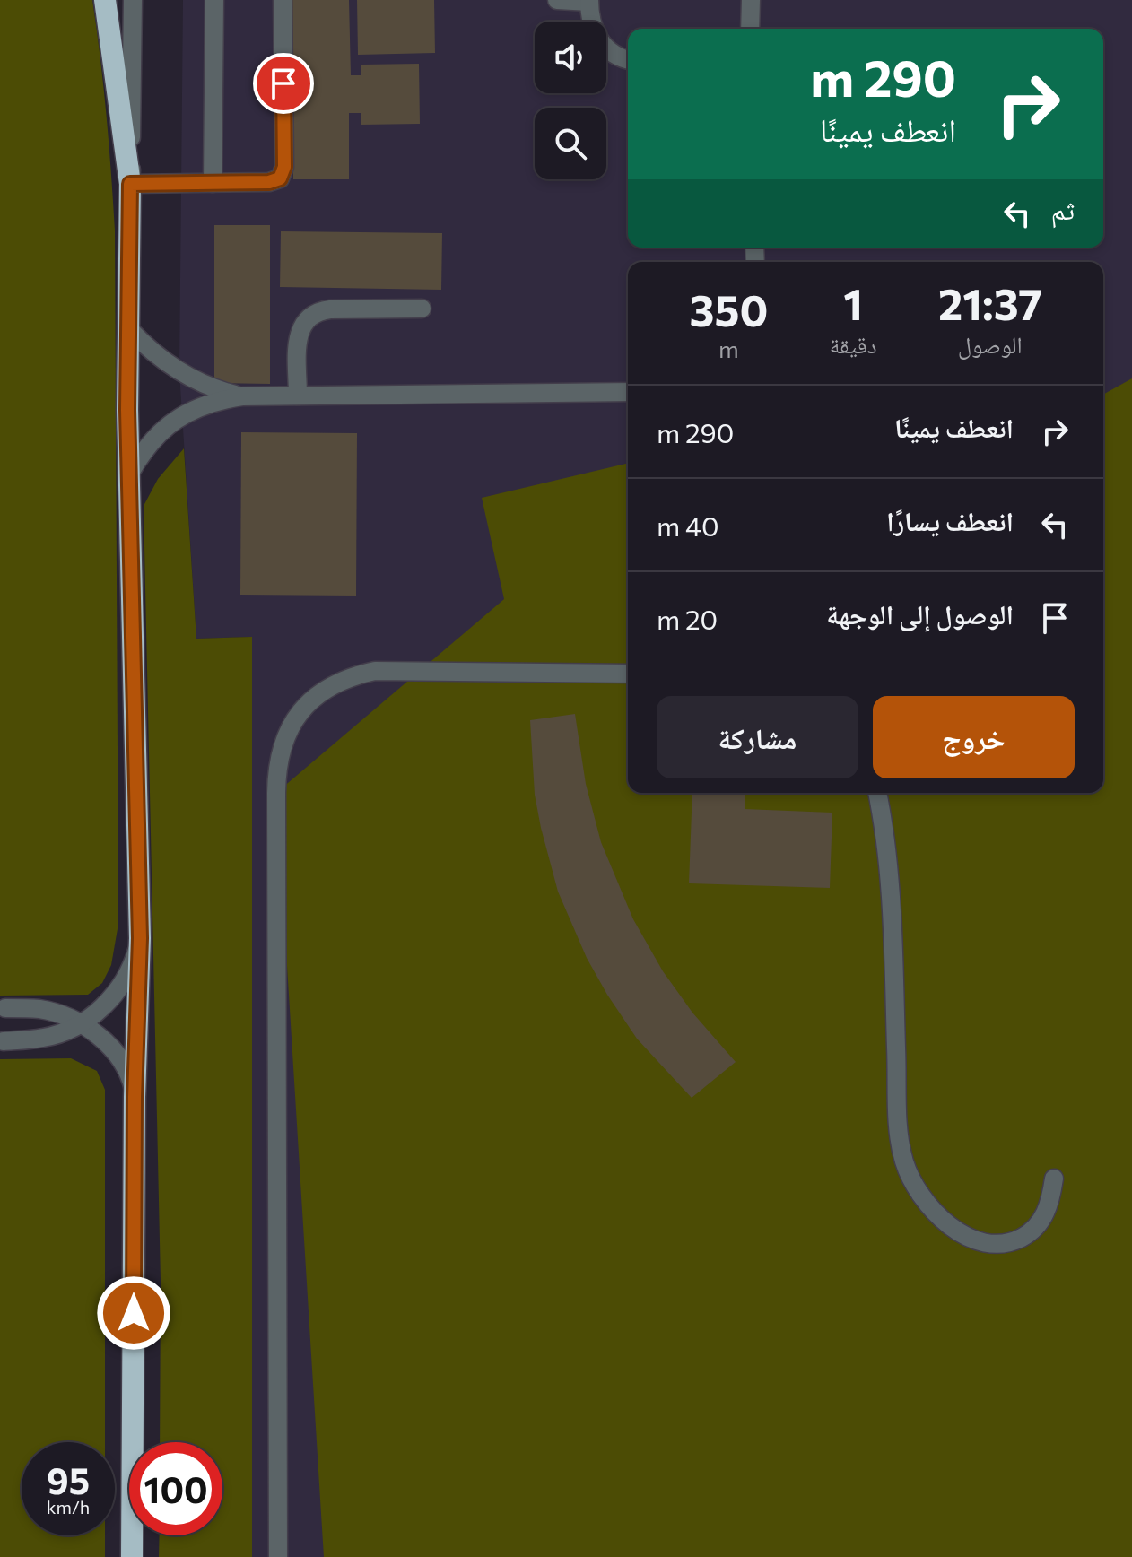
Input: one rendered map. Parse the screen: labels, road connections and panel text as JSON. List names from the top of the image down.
{
  "page": {
    "turn": ["290 m", "انعطف يمينًا"],
    "then": "ثم",
    "eta": [
      "21:37",
      "الوصول",
      "1",
      "دقيقة",
      "350",
      "m"
    ],
    "list": [
      {
        "name": "انعطف يمينًا",
        "value": "290 m"
      },
      {
        "name": "انعطف يسارًا",
        "value": "40 m"
      },
      {
        "name": "الوصول إلى الوجهة",
        "value": "20 m"
      }
    ],
    "buttons": ["خروج", "مشاركة"],
    "speed": "95 km/h",
    "limit": "100"
  }
}
